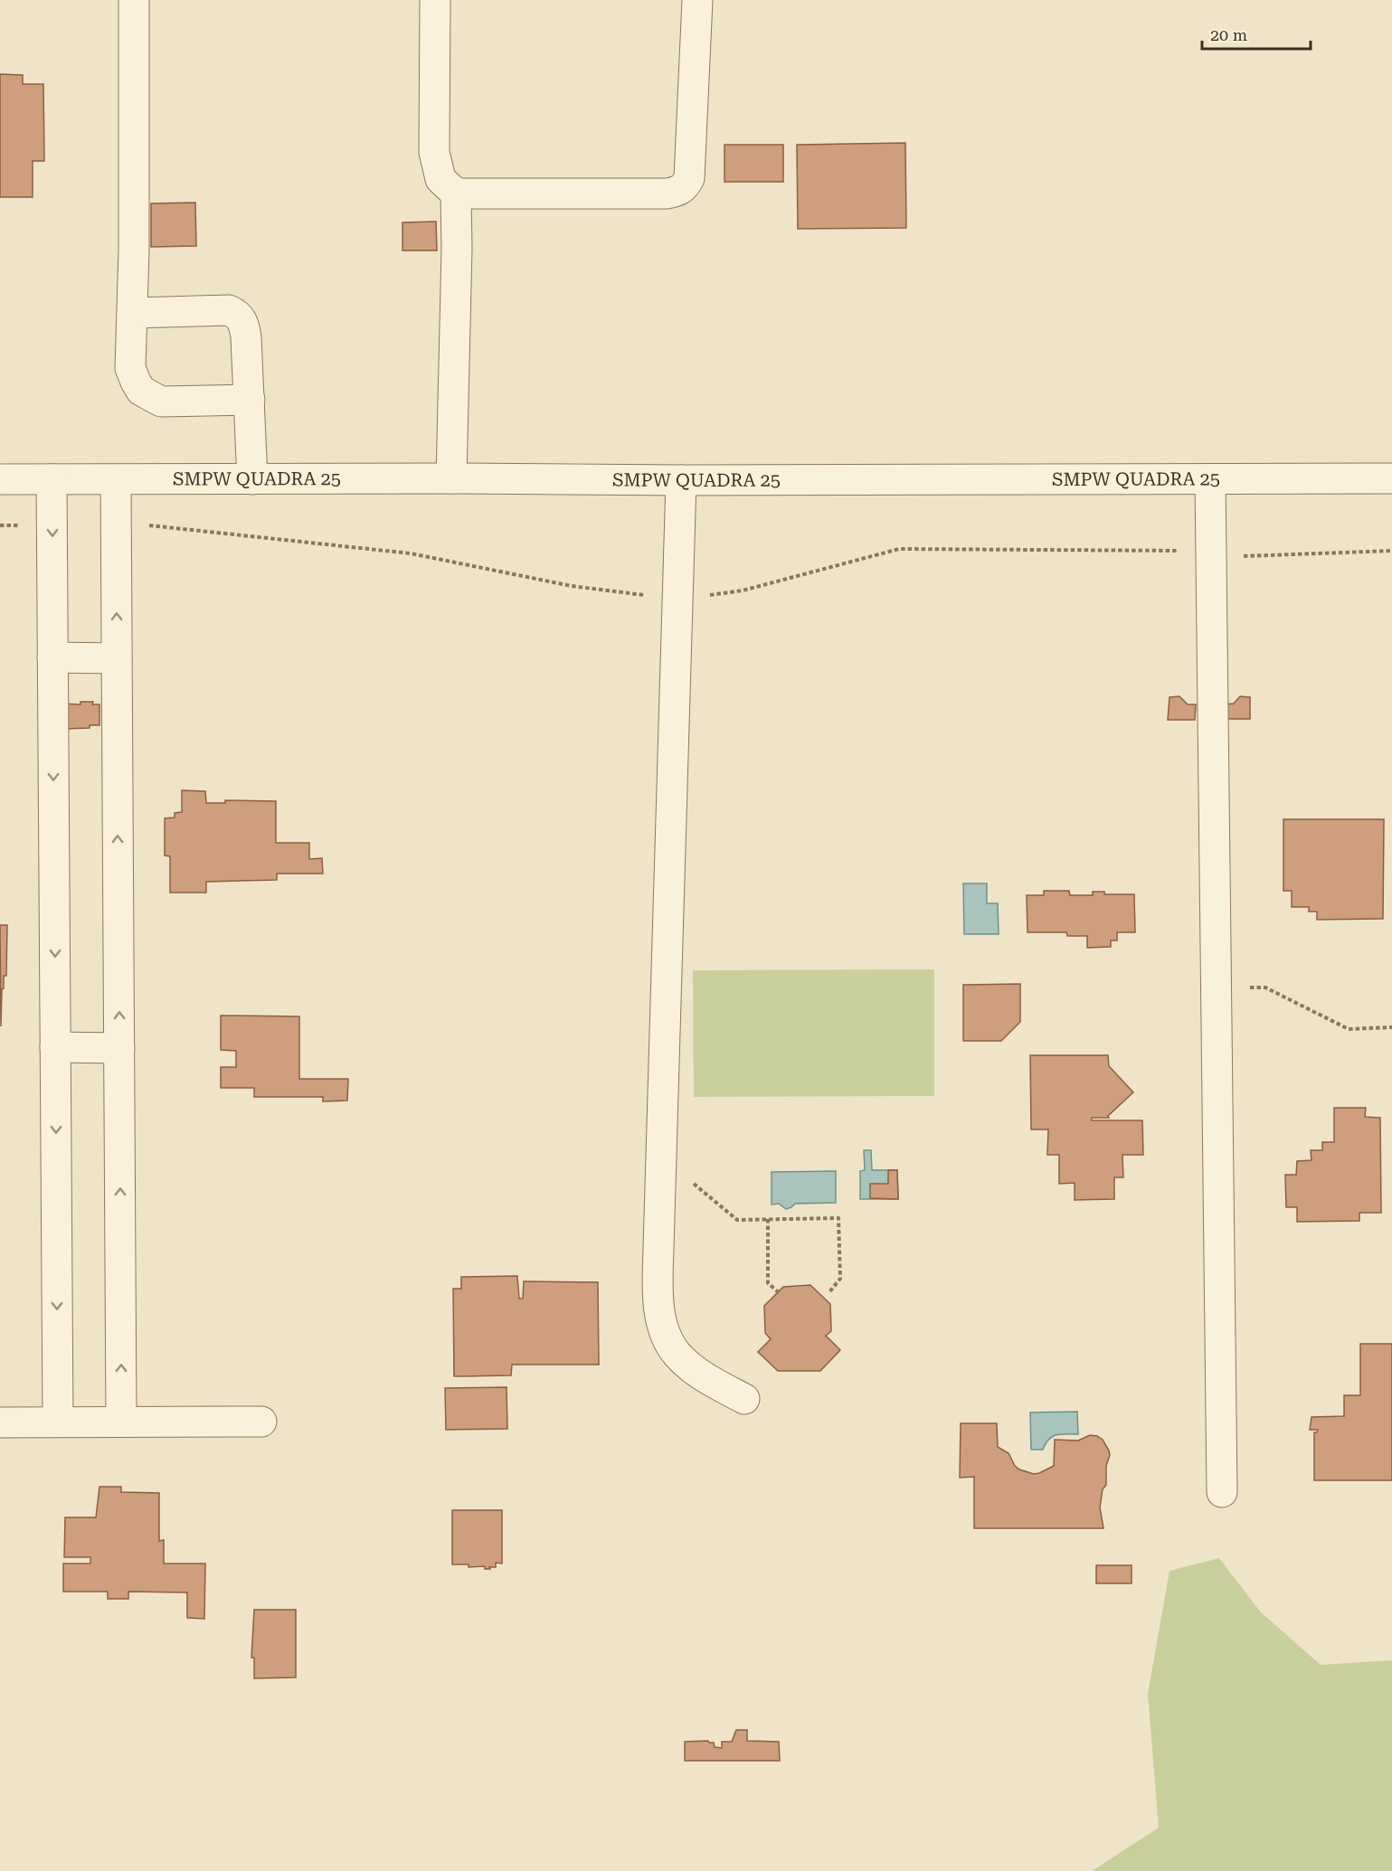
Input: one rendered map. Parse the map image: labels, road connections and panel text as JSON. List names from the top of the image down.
{
  "streets": {
    "street": ["SMPW QUADRA 25"]
  },
  "scale_bar": "20 m"
}
